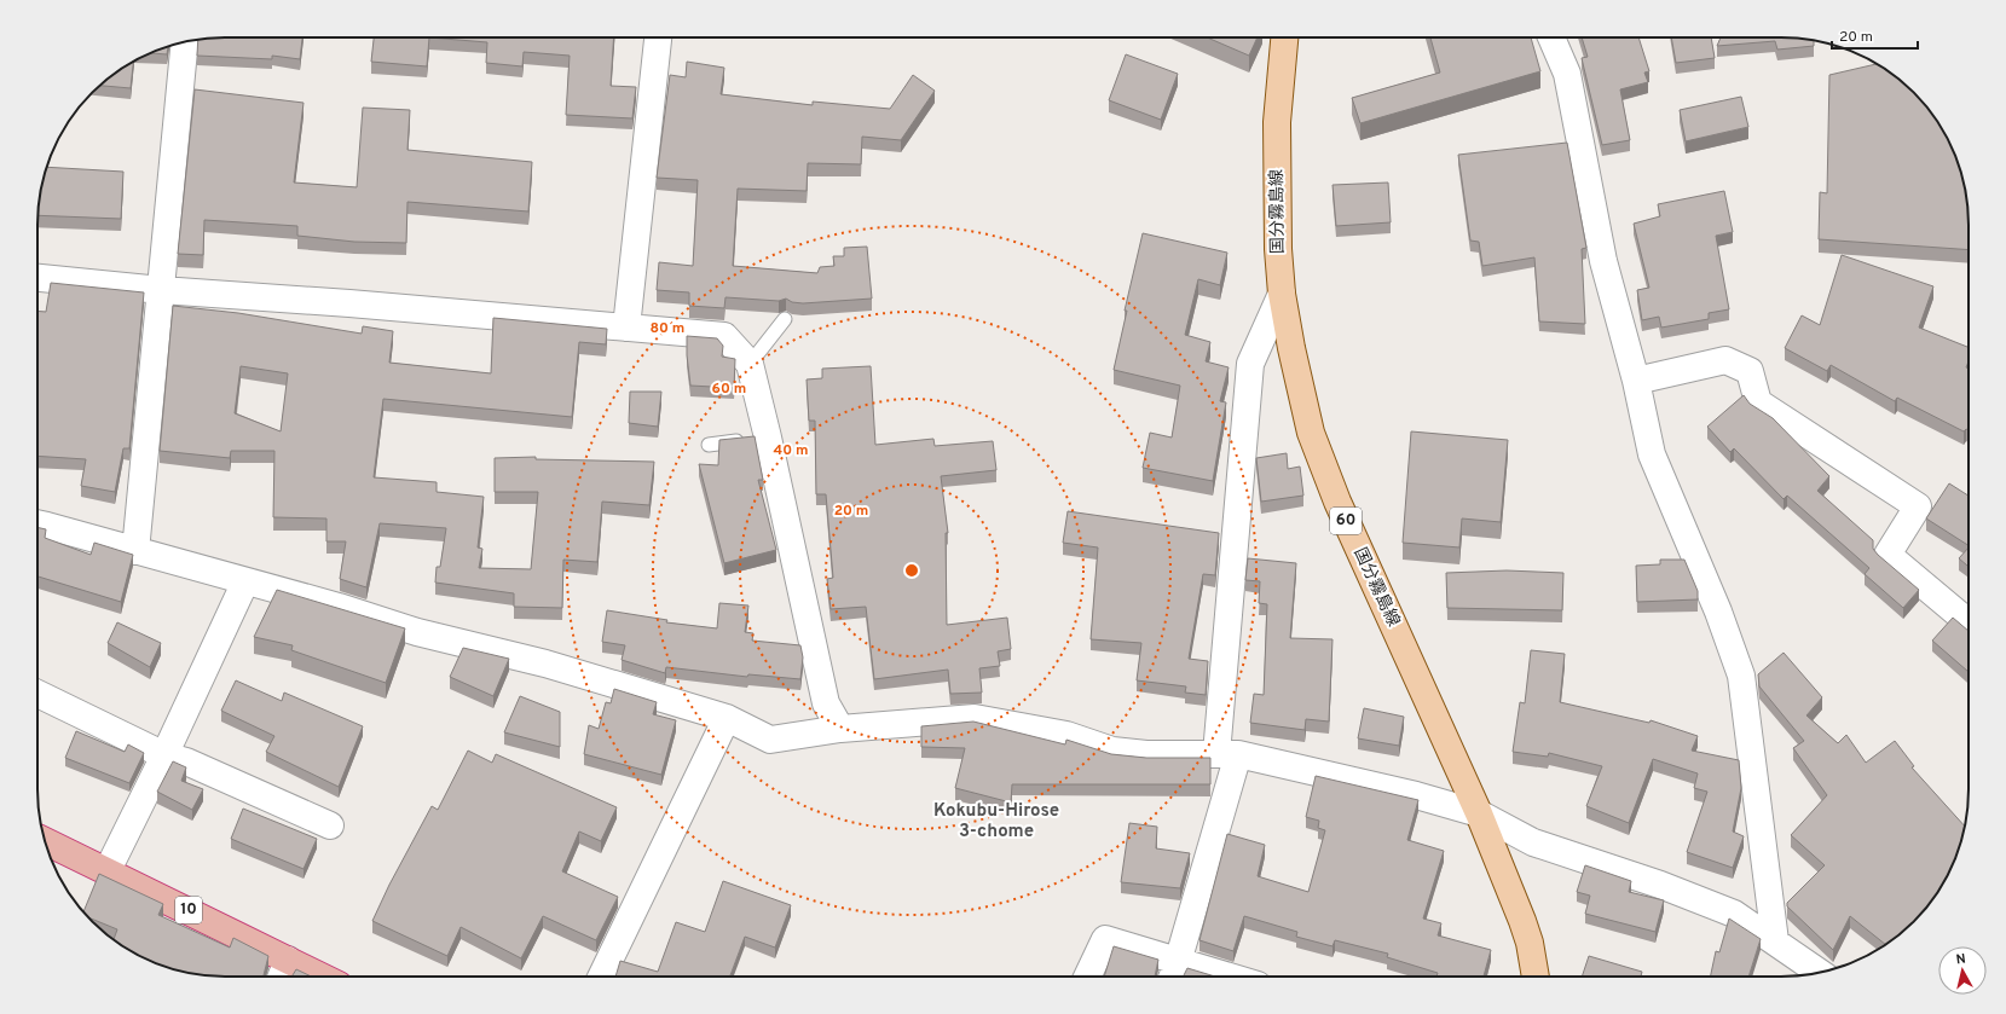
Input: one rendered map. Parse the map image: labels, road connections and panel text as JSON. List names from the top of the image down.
{
  "streets": {
    "highway": ["10"],
    "main road": ["国分霧島線", "60"]
  },
  "districts": ["Kokubu-Hirose 3-chome"],
  "scale_bar": "20 m",
  "north": "top",
  "rings": [
    "80 m",
    "60 m",
    "40 m",
    "20 m"
  ]
}
